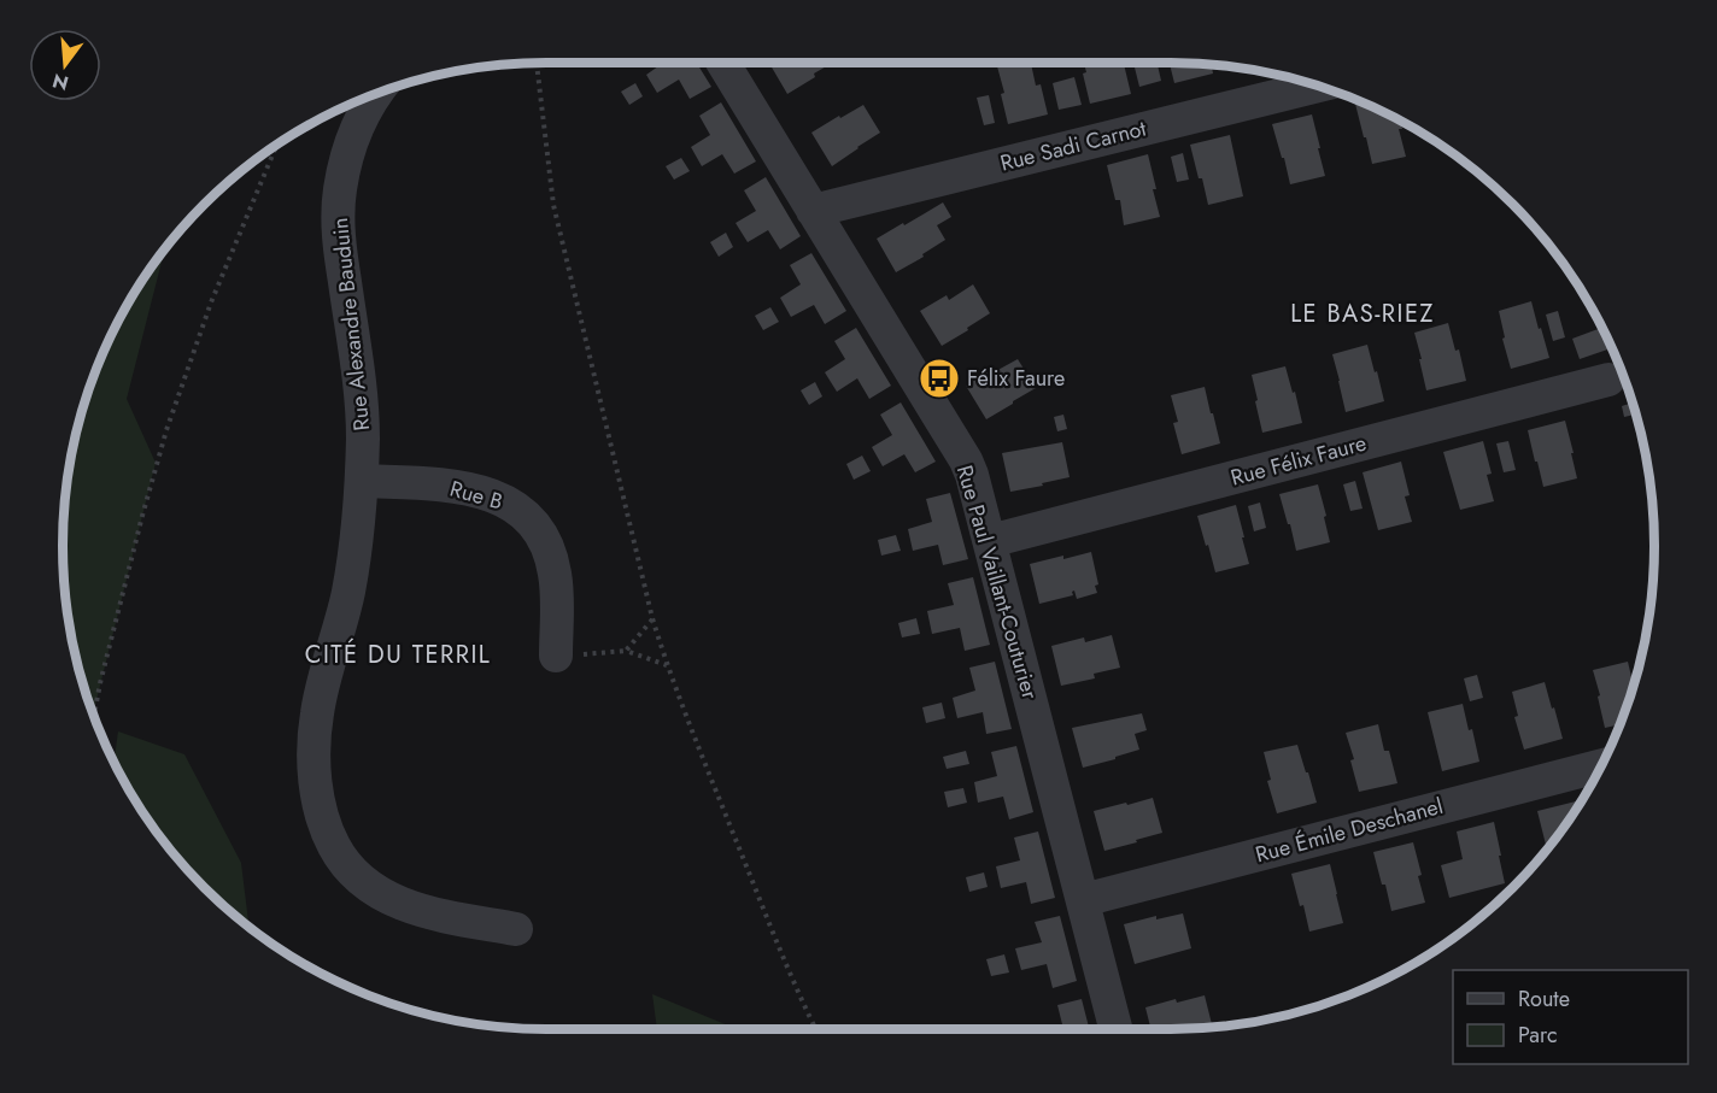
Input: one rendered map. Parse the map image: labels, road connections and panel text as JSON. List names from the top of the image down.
{
  "streets": {
    "street": [
      "Rue Sadi Carnot",
      "Rue Alexandre Bauduin",
      "Rue Félix Faure",
      "Rue B",
      "Rue Paul Vaillant-Couturier",
      "Rue Émile Deschanel"
    ]
  },
  "crossings": [
    ["Rue Sadi Carnot", "Rue Paul Vaillant-Couturier"],
    ["Rue Alexandre Bauduin", "Rue B"],
    ["Rue Félix Faure", "Rue Paul Vaillant-Couturier"],
    ["Rue Paul Vaillant-Couturier", "Rue Émile Deschanel"]
  ],
  "districts": ["LE BAS-RIEZ", "CITÉ DU TERRIL"],
  "places": {
    "bus stop": ["Félix Faure"]
  },
  "legend": ["Route", "Parc"],
  "north": "bottom"
}
